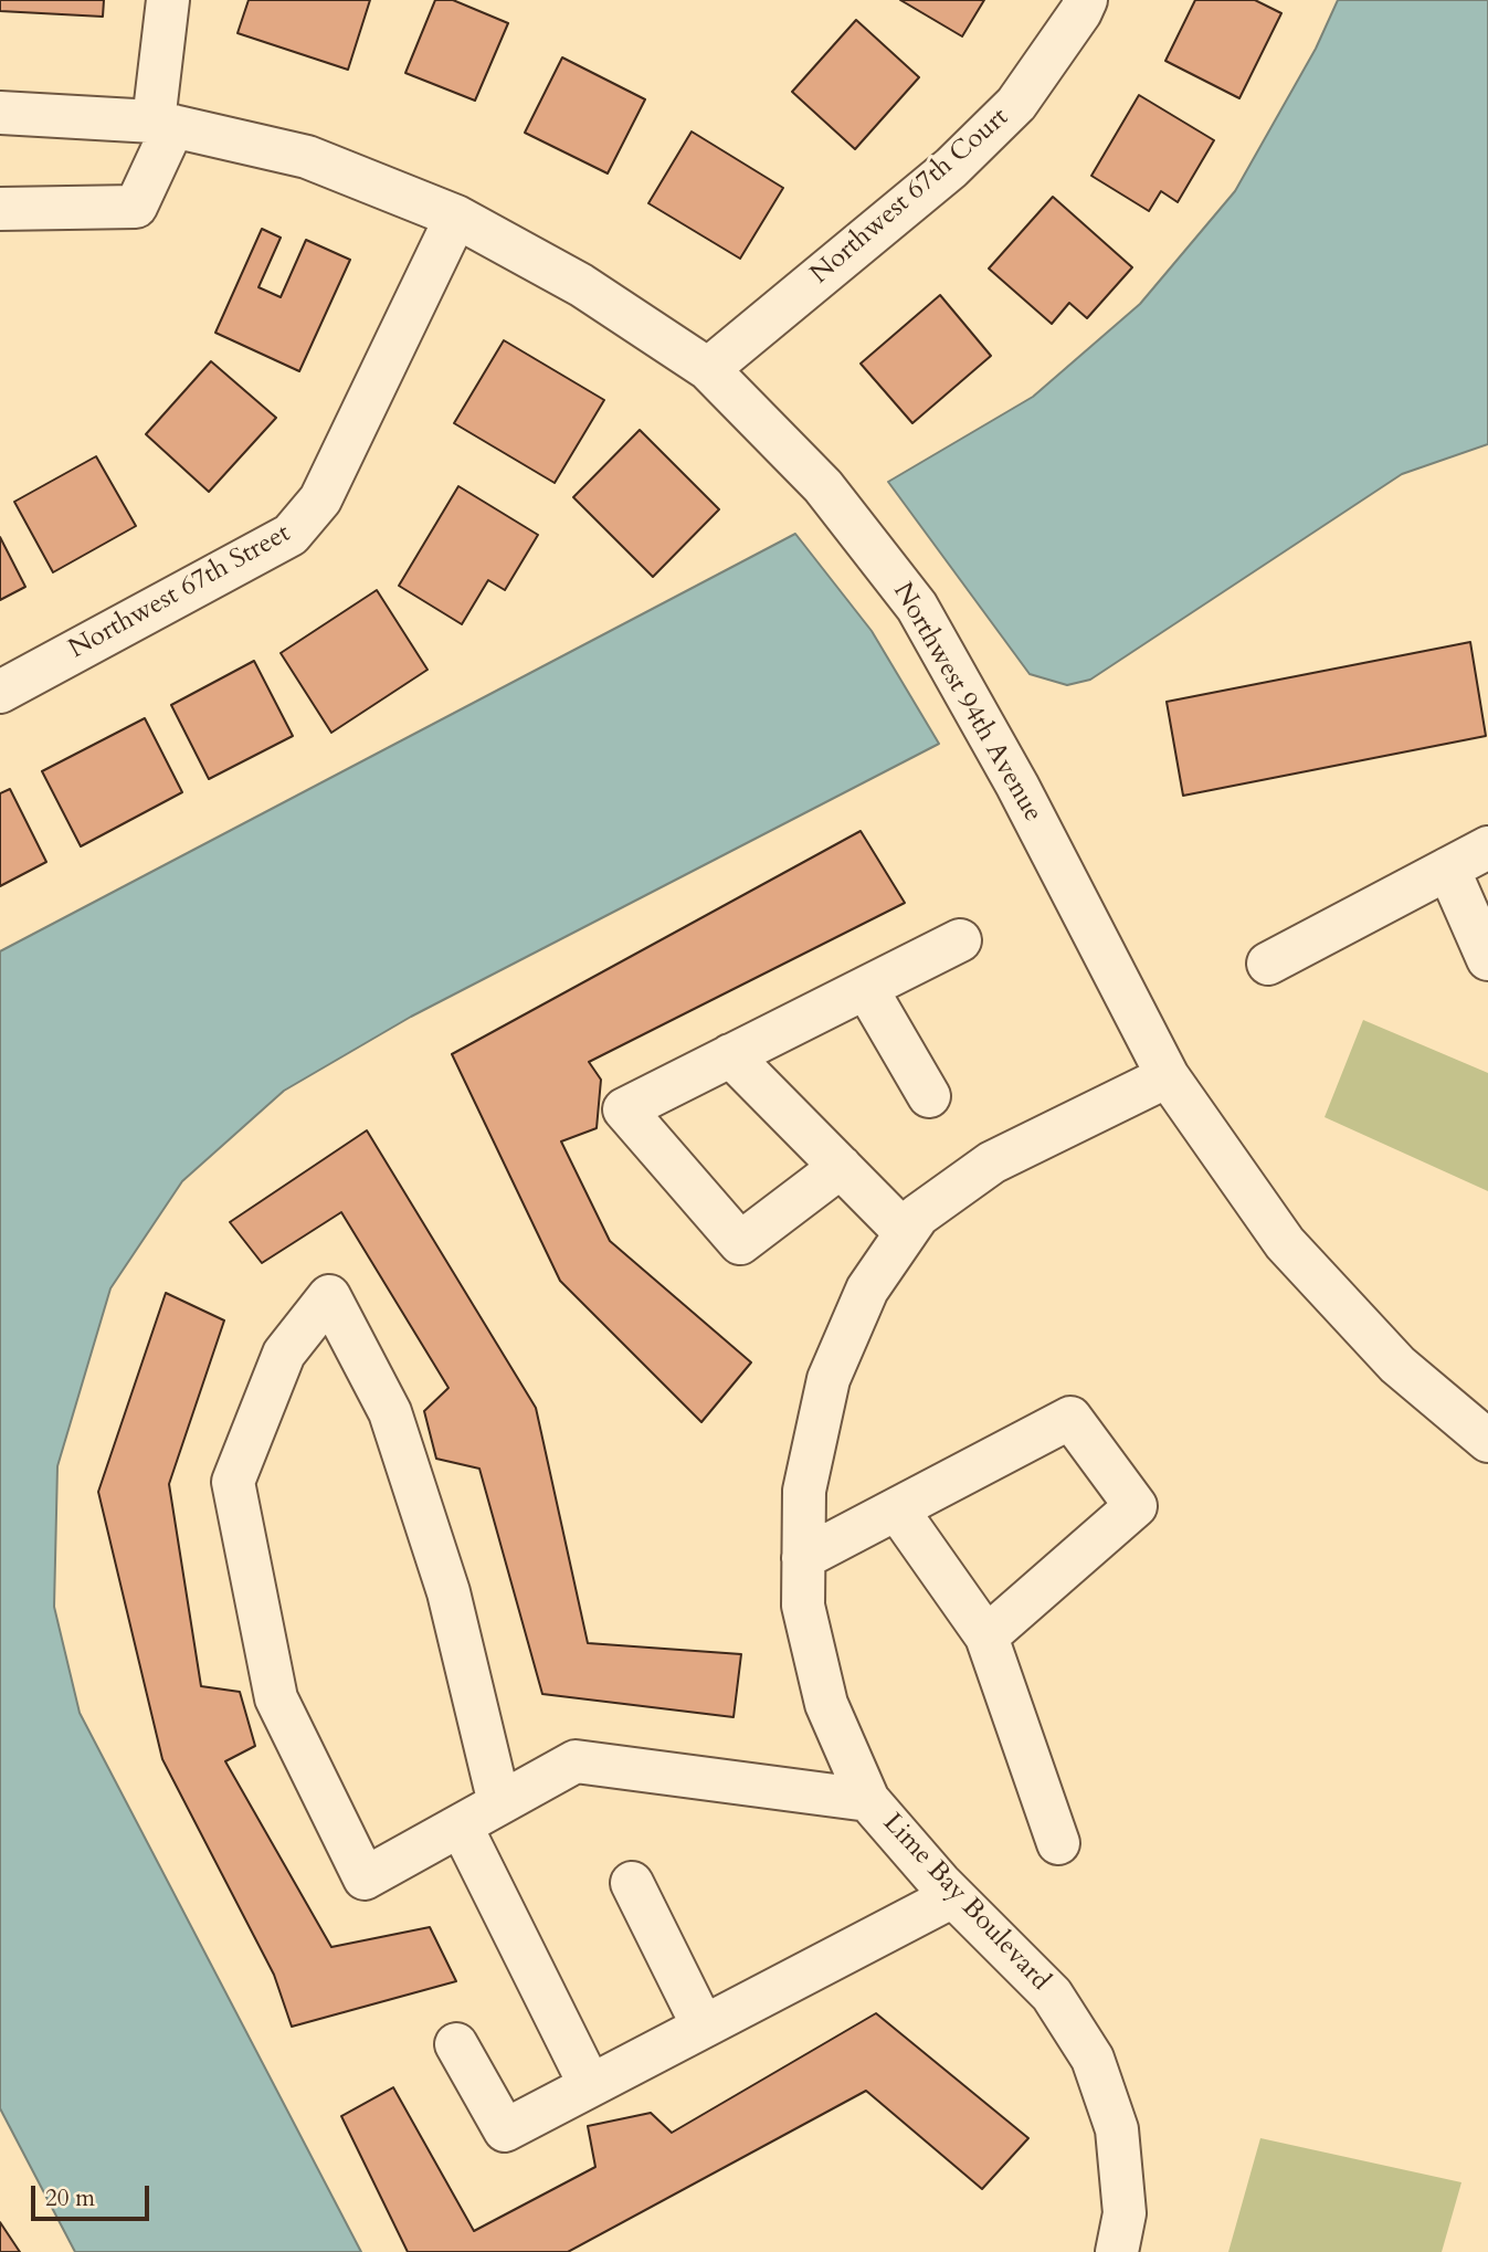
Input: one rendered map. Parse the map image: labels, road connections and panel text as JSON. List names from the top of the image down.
{
  "streets": {
    "street": [
      "Northwest 67th Court",
      "Northwest 67th Street",
      "Northwest 94th Avenue",
      "Lime Bay Boulevard"
    ]
  },
  "crossings": [
    ["Northwest 67th Court", "Northwest 94th Avenue"],
    ["Northwest 67th Street", "Northwest 94th Avenue"],
    ["Northwest 94th Avenue", "Lime Bay Boulevard"]
  ],
  "scale_bar": "20 m"
}
